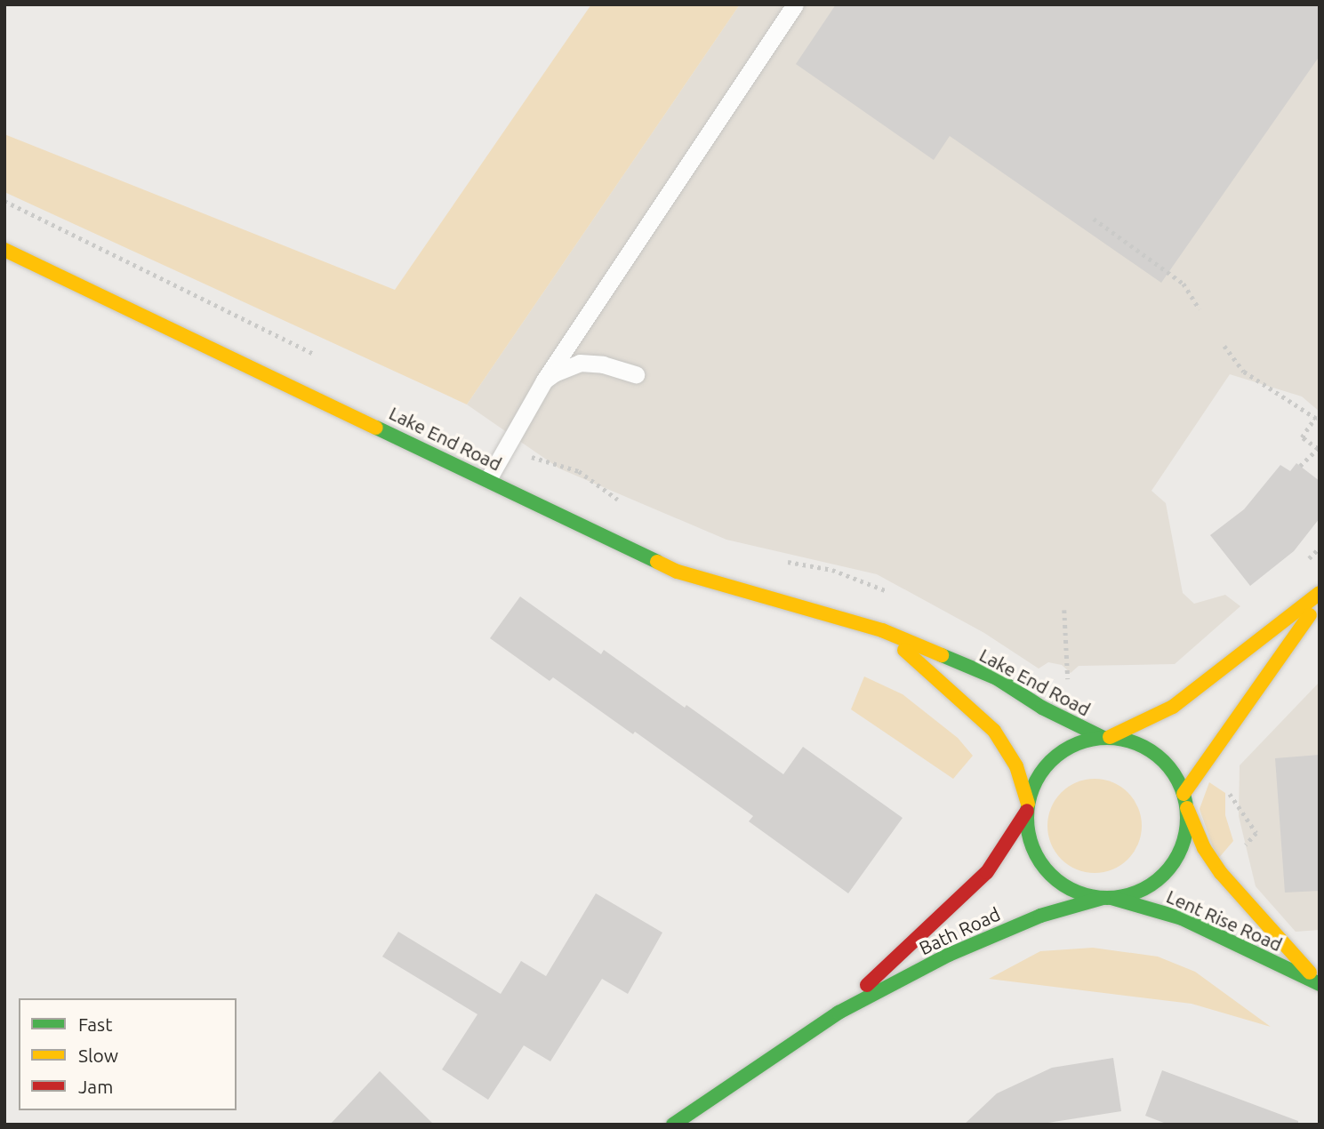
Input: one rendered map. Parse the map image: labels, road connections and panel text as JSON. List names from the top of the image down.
{
  "streets": {
    "main road": ["Lake End Road", "Lent Rise Road", "Bath Road"]
  },
  "crossings": [
    ["Lake End Road", "Lent Rise Road"],
    ["Lake End Road", "Bath Road"],
    ["Lent Rise Road", "Bath Road"]
  ],
  "legend": ["Fast", "Slow", "Jam"]
}
